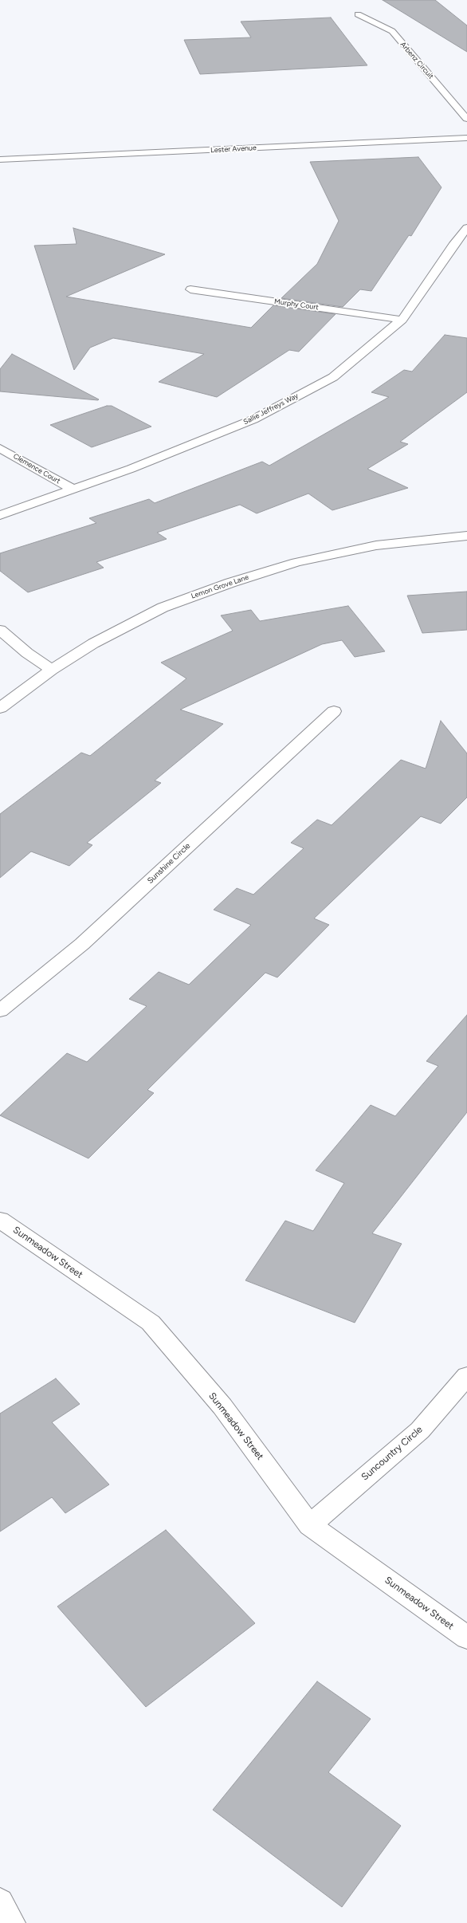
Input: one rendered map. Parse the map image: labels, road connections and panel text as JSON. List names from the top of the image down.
{
  "streets": {
    "street": [
      "Arbenz Circuit",
      "Lester Avenue",
      "Murphy Court",
      "Sallie Jeffreys Way",
      "Clemence Court",
      "Lemon Grove Lane",
      "Sunshine Circle",
      "Sunmeadow Street",
      "Suncountry Circle"
    ]
  },
  "crossings": [
    ["Murphy Court", "Sallie Jeffreys Way"],
    ["Sallie Jeffreys Way", "Clemence Court"],
    ["Sunmeadow Street", "Suncountry Circle"]
  ]
}
